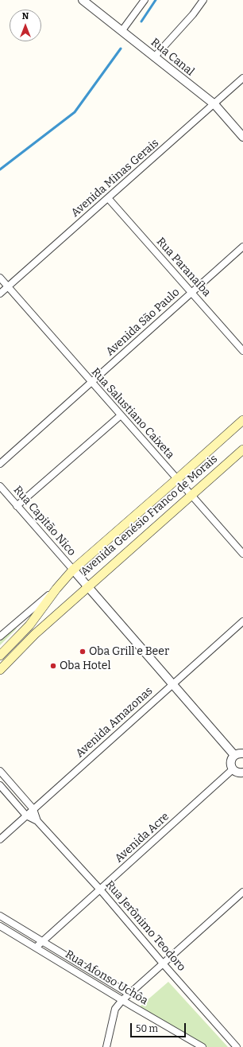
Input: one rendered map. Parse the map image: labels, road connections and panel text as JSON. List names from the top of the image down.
{
  "streets": {
    "main road": ["Avenida Genésio Franco de Morais"],
    "street": [
      "Rua Canal",
      "Avenida Minas Gerais",
      "Rua Paranaíba",
      "Avenida São Paulo",
      "Rua Salustiano Caixeta",
      "Rua Capitão Nico",
      "Avenida Amazonas",
      "Avenida Acre",
      "Rua Jerônimo Teodoro",
      "Rua Afonso Uchôa"
    ]
  },
  "crossings": [
    ["Rua Canal", "Avenida Minas Gerais"],
    ["Avenida Minas Gerais", "Rua Paranaíba"],
    ["Avenida Minas Gerais", "Rua Salustiano Caixeta"],
    ["Rua Paranaíba", "Avenida São Paulo"],
    ["Avenida São Paulo", "Rua Salustiano Caixeta"],
    ["Rua Salustiano Caixeta", "Avenida Genésio Franco de Morais"],
    ["Avenida Genésio Franco de Morais", "Rua Capitão Nico"],
    ["Avenida Amazonas", "Rua Jerônimo Teodoro"],
    ["Avenida Acre", "Rua Jerônimo Teodoro"],
    ["Avenida Acre", "Rua Afonso Uchôa"]
  ],
  "places": ["Oba Grill e Beer", "Oba Hotel"],
  "scale_bar": "50 m",
  "north": "top"
}
